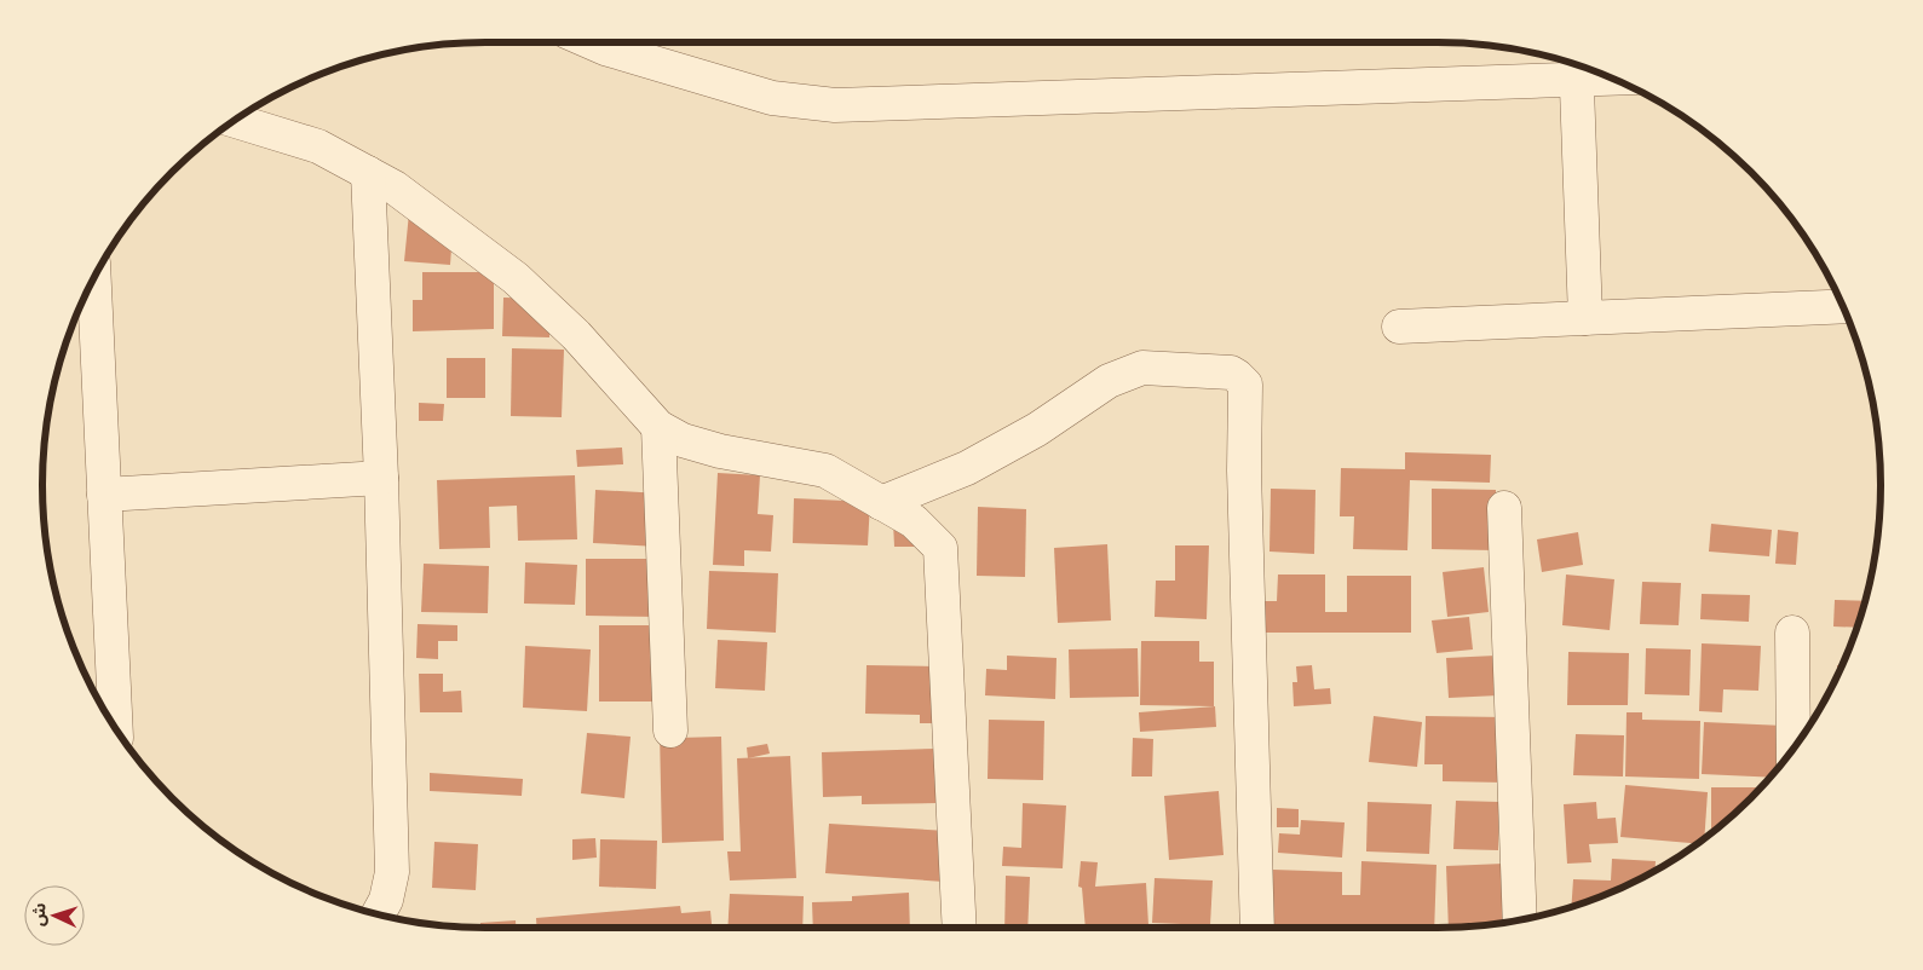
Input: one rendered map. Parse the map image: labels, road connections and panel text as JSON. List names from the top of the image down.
{
  "north": "left"
}
